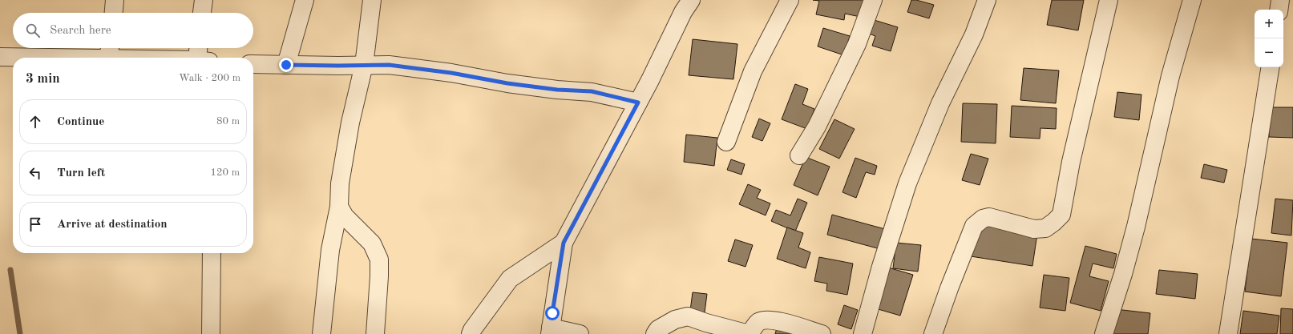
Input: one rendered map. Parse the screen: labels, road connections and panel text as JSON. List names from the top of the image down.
{
  "page": {
    "map_buttons": ["+", "−"],
    "search": "Search here",
    "heading": ["3 min", "Walk · 200 m"],
    "list": [
      ["Continue", "80 m"],
      ["Turn left", "120 m"],
      "Arrive at destination"
    ]
  }
}
